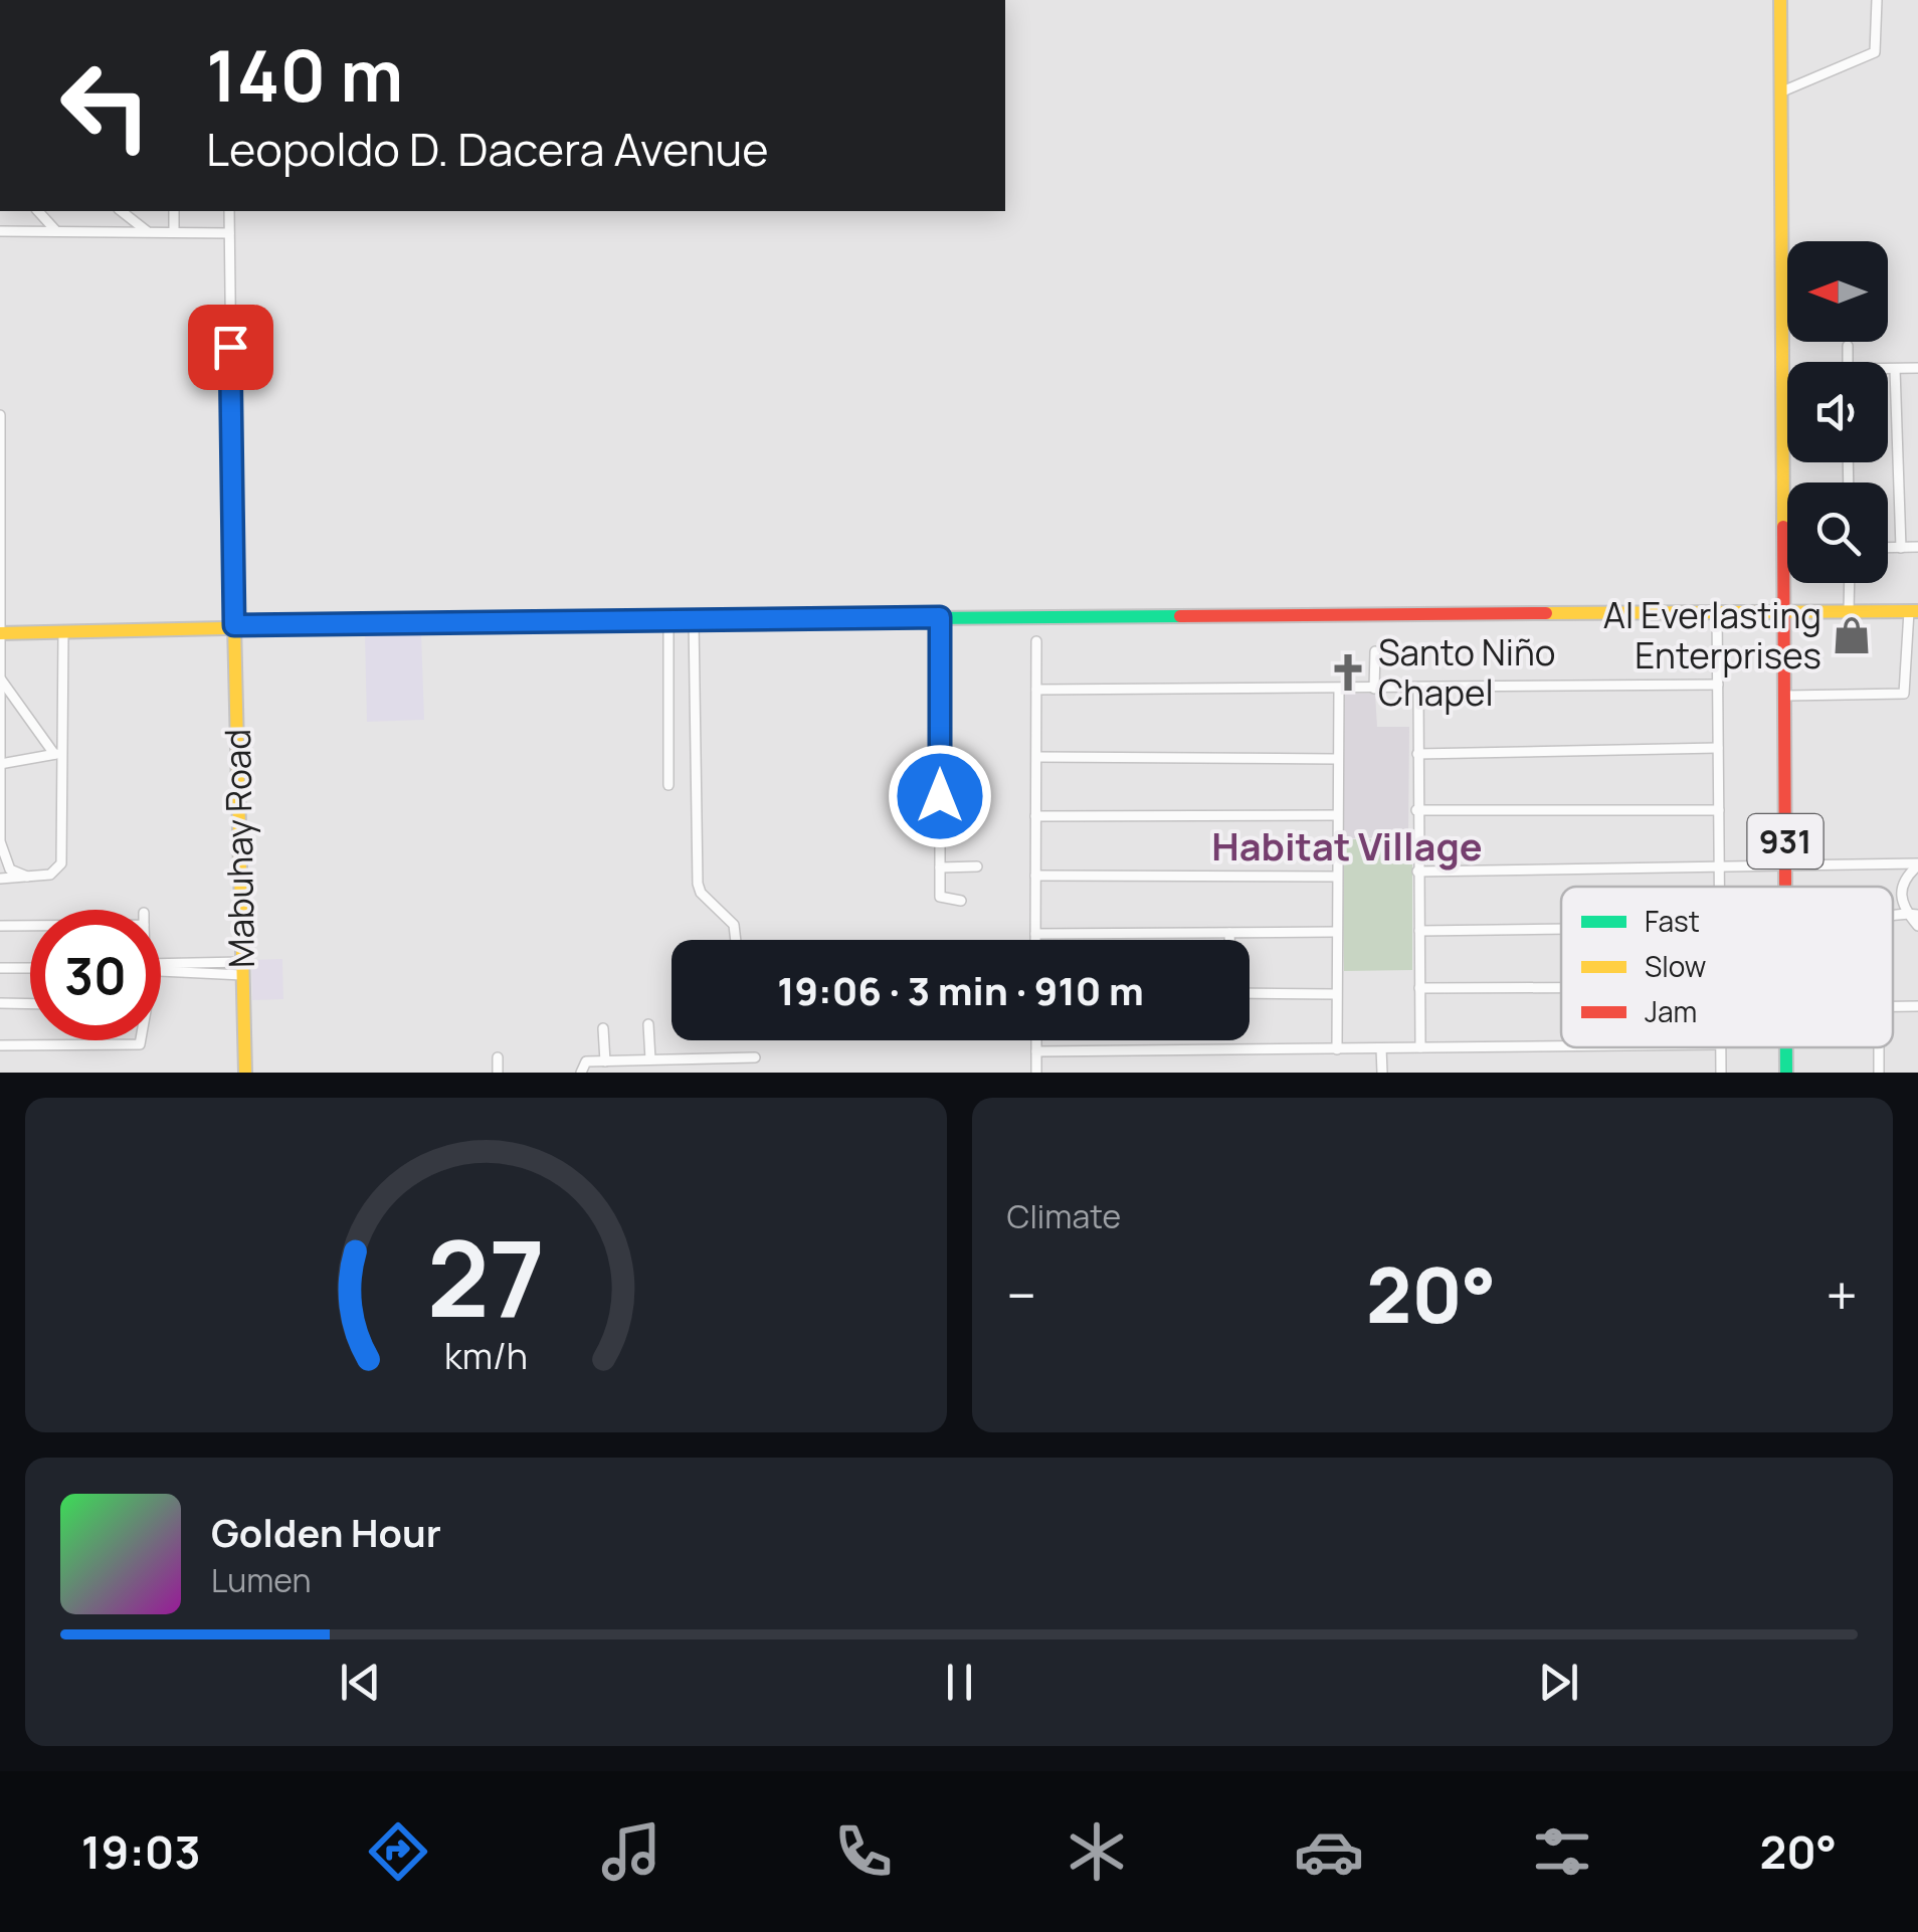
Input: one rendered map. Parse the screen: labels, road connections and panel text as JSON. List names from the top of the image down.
{
  "streets": {
    "main road": ["931", "Mabuhay Road"]
  },
  "districts": ["Habitat Village"],
  "places": {
    "shop": ["AI Everlasting Enterprises"],
    "church": ["Santo Niño Chapel"]
  },
  "legend": ["Fast", "Slow", "Jam"],
  "north": "left",
  "page": {
    "turn": ["140 m", "Leopoldo D. Dacera Avenue"],
    "limit": "30",
    "trip": "19:06 · 3 min · 910 m",
    "tile": "Climate",
    "heat": ["−", "20°", "+"],
    "song": ["Golden Hour", "Lumen"],
    "tabs": ["19:03", "20°"],
    "gauge": ["27", "km/h"]
  }
}
